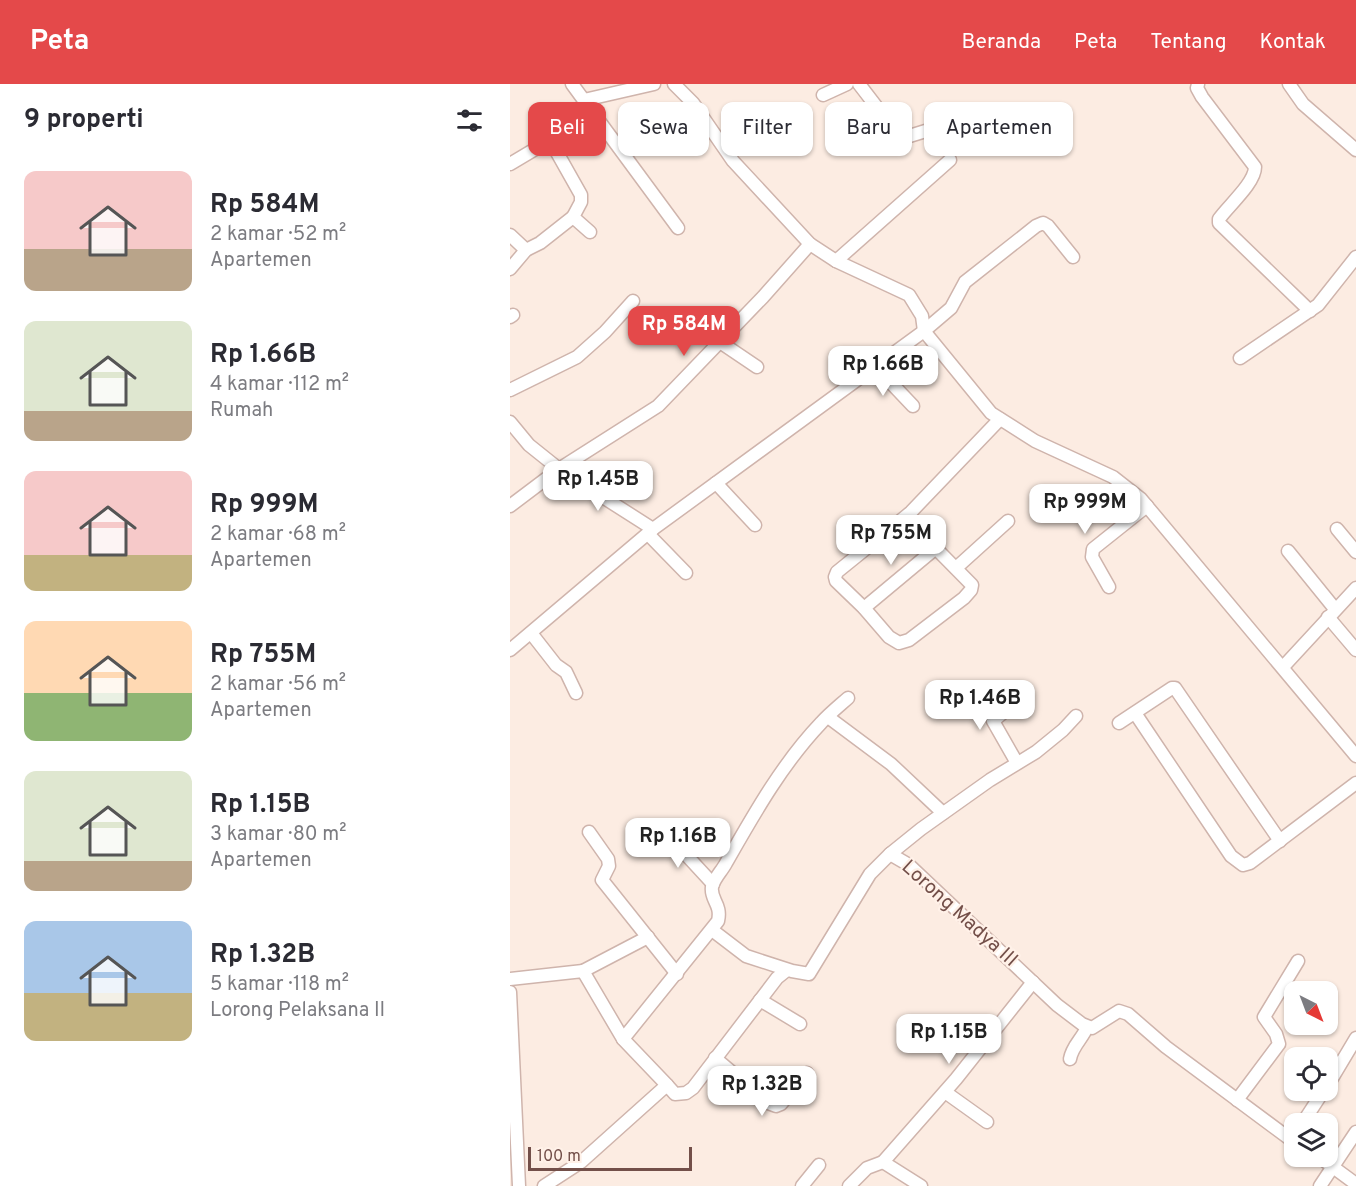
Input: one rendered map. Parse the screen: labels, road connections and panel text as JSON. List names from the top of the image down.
{
  "streets": {
    "street": ["Lorong Madya III"]
  },
  "scale_bar": "100 m",
  "north": "bottom right",
  "page": {
    "header": "Peta",
    "nav": [
      "Beranda",
      "Peta",
      "Tentang",
      "Kontak"
    ],
    "heading": "9 properti",
    "chip": [
      "Beli",
      "Sewa",
      "Filter",
      "Baru",
      "Apartemen"
    ],
    "list": [
      {
        "name": "Rp 584M",
        "note": "2 kamar · 52 m² · Apartemen"
      },
      {
        "name": "Rp 1.66B",
        "note": "4 kamar · 112 m² · Rumah"
      },
      {
        "name": "Rp 999M",
        "note": "2 kamar · 68 m² · Apartemen"
      },
      {
        "name": "Rp 755M",
        "note": "2 kamar · 56 m² · Apartemen"
      },
      {
        "name": "Rp 1.15B",
        "note": "3 kamar · 80 m² · Apartemen"
      },
      {
        "name": "Rp 1.32B",
        "note": "5 kamar · 118 m² · Lorong Pelaksana II"
      }
    ],
    "price": [
      "Rp 584M",
      "Rp 1.66B",
      "Rp 1.45B",
      "Rp 999M",
      "Rp 755M",
      "Rp 1.46B",
      "Rp 1.16B",
      "Rp 1.15B",
      "Rp 1.32B"
    ],
    "scale": "100 m"
  }
}
